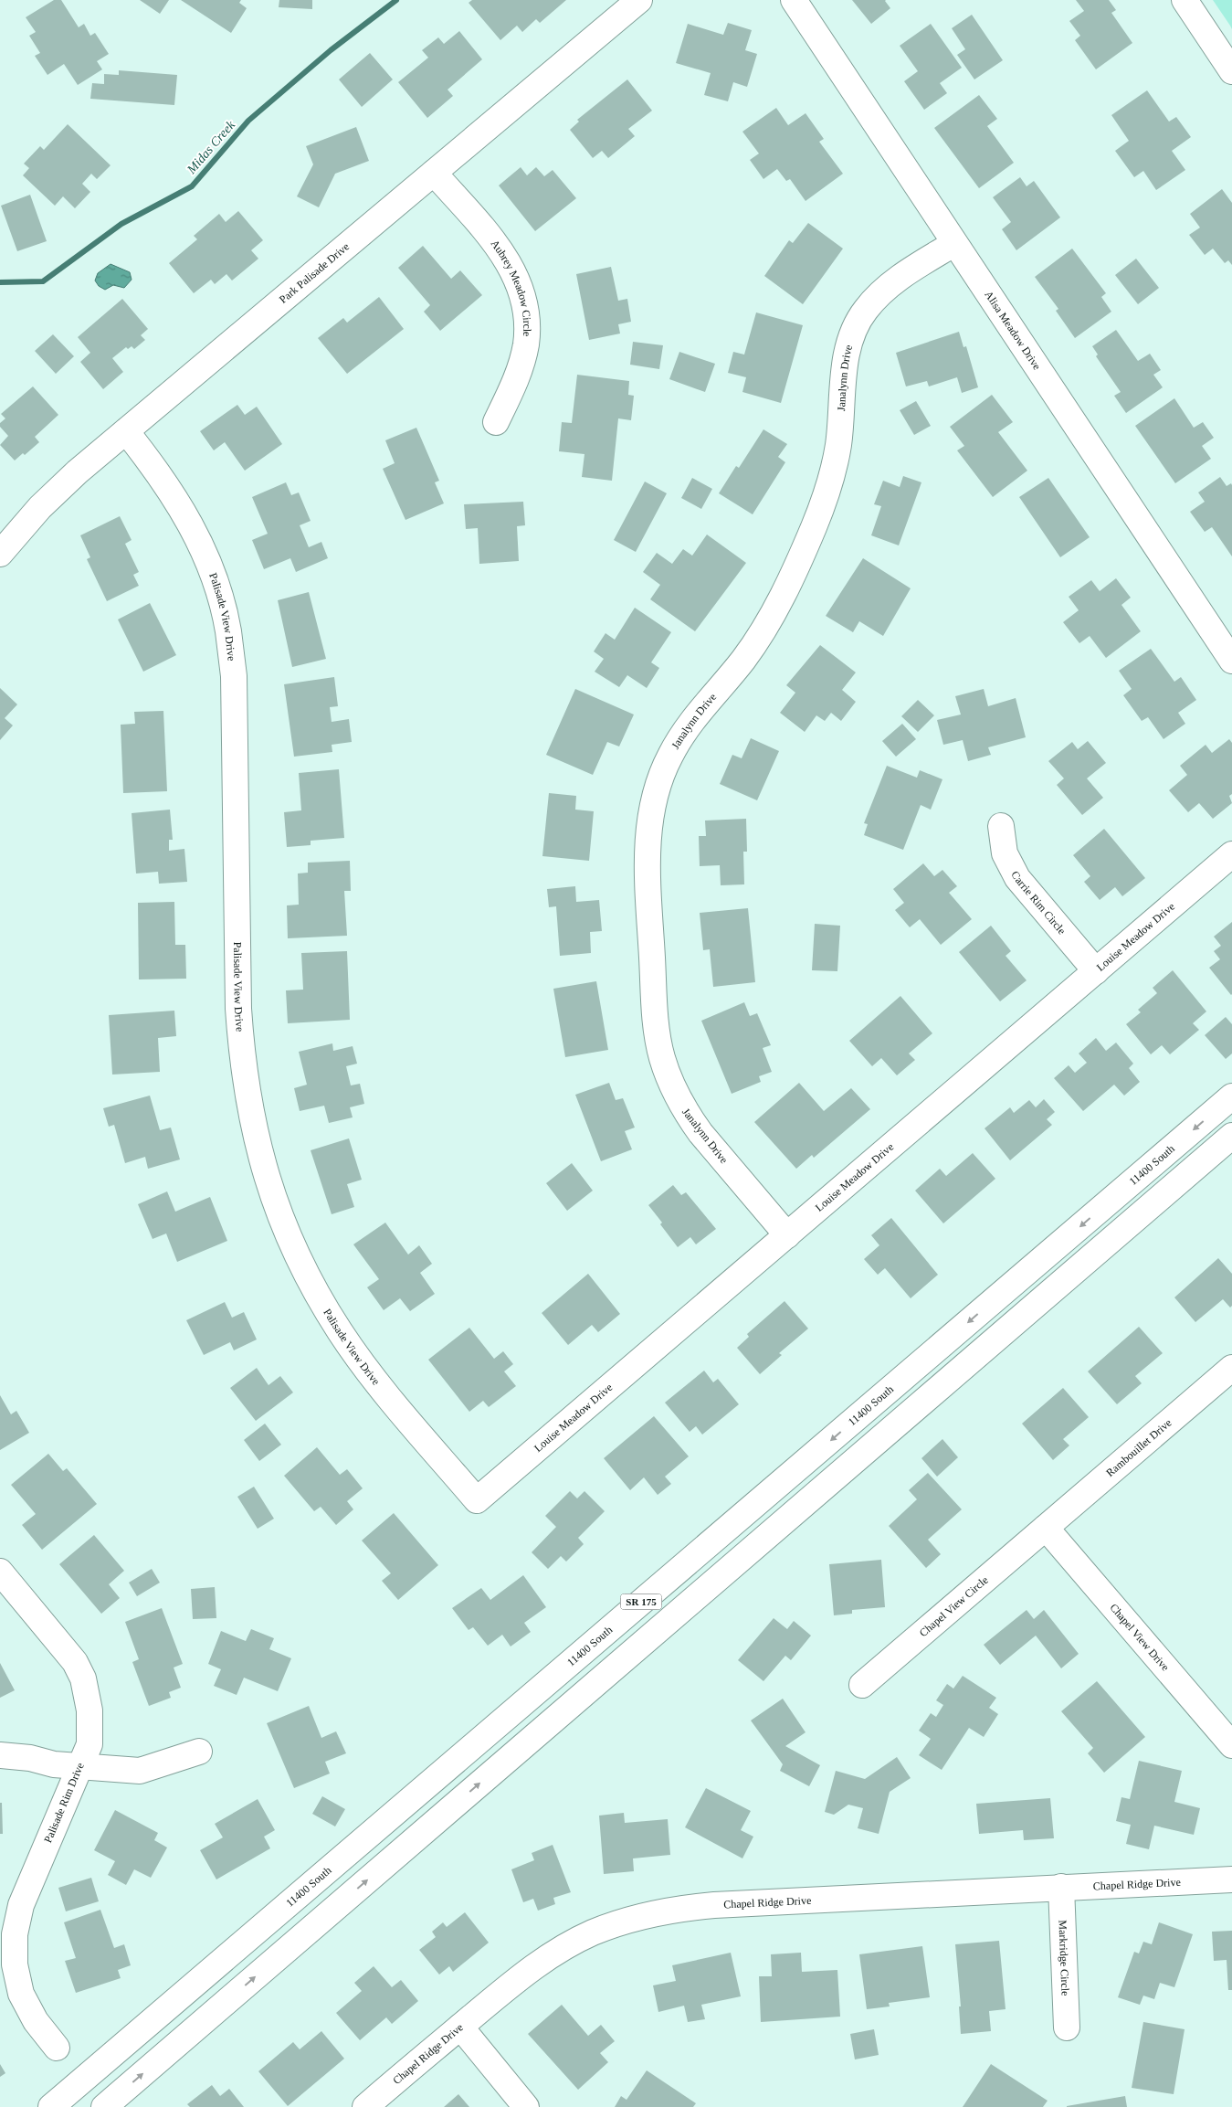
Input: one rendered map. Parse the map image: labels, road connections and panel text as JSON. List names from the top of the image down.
{
  "streets": {
    "street": [
      "Park Palisade Drive",
      "Aubrey Meadow Circle",
      "Alisa Meadow Drive",
      "Janalynn Drive",
      "Palisade View Drive",
      "Carrie Rim Circle",
      "Louise Meadow Drive",
      "11400 South",
      "Rambouillet Drive",
      "SR 175",
      "Chapel View Circle",
      "Chapel View Drive",
      "Palisade Rim Drive",
      "Chapel Ridge Drive",
      "Markridge Circle"
    ]
  },
  "crossings": [
    ["Park Palisade Drive", "Aubrey Meadow Circle"],
    ["Park Palisade Drive", "Palisade View Drive"],
    ["Alisa Meadow Drive", "Janalynn Drive"],
    ["Janalynn Drive", "Louise Meadow Drive"],
    ["Palisade View Drive", "Louise Meadow Drive"],
    ["Carrie Rim Circle", "Louise Meadow Drive"],
    ["Rambouillet Drive", "Chapel View Circle"],
    ["Rambouillet Drive", "Chapel View Drive"],
    ["Chapel View Circle", "Chapel View Drive"],
    ["Chapel Ridge Drive", "Markridge Circle"]
  ],
  "water": ["Midas Creek"]
}
